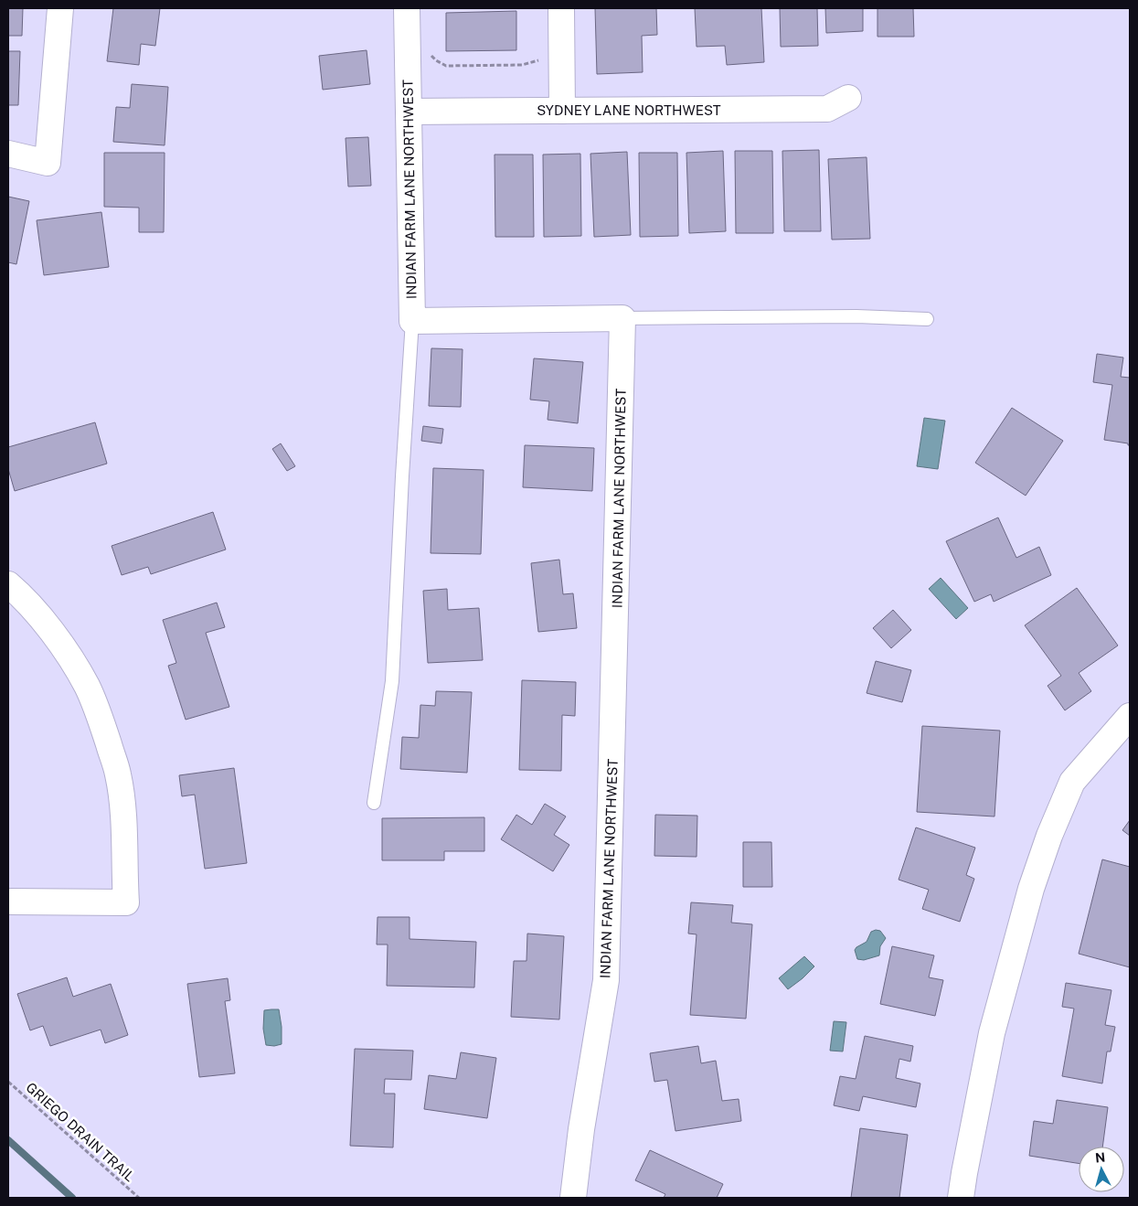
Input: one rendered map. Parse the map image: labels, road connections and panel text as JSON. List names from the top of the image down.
{
  "streets": {
    "street": ["SYDNEY LANE NORTHWEST", "INDIAN FARM LANE NORTHWEST"],
    "path": ["GRIEGO DRAIN TRAIL"]
  },
  "crossings": [
    ["SYDNEY LANE NORTHWEST", "INDIAN FARM LANE NORTHWEST"]
  ],
  "north": "top"
}
